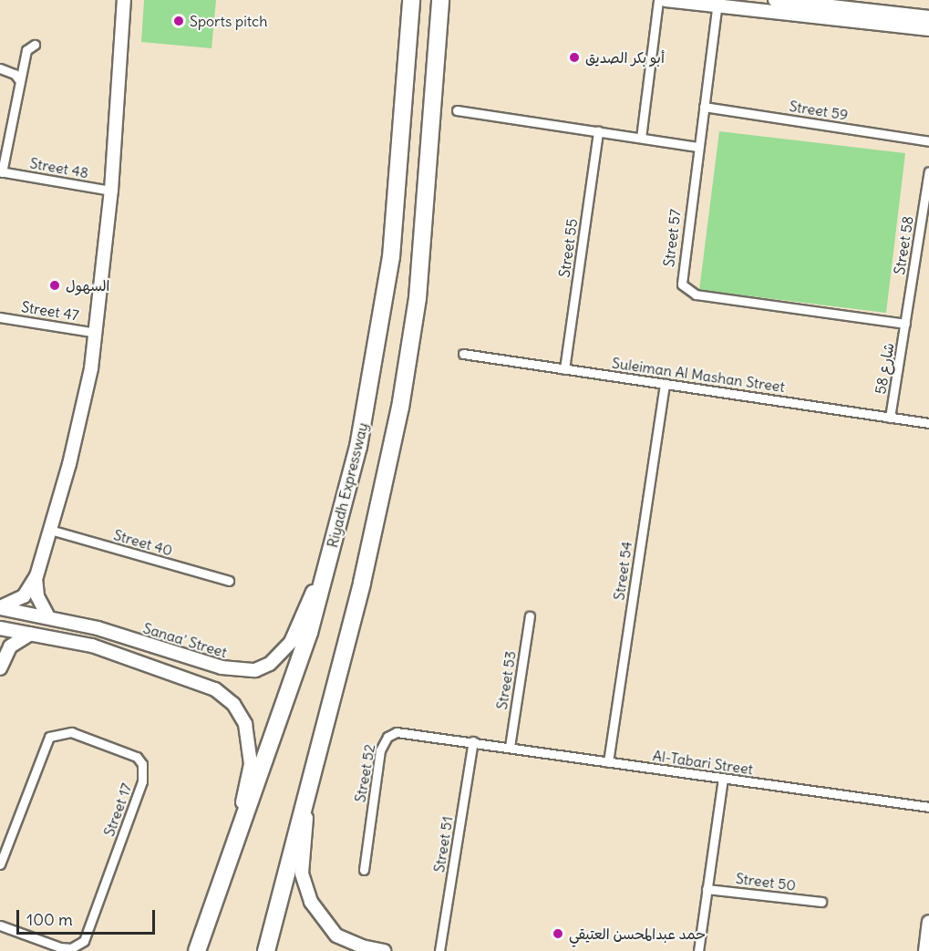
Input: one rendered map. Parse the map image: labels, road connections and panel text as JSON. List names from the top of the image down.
{
  "streets": {
    "highway": ["Riyadh Expressway"],
    "main road": ["Sanaa' Street"],
    "street": [
      "Street 59",
      "Street 48",
      "Street 57",
      "Street 58",
      "Street 55",
      "Street 47",
      "شارع 58",
      "Suleiman Al Mashan Street",
      "Street 40",
      "Street 54",
      "Street 53",
      "Al-Tabari Street",
      "Street 52",
      "Street 17",
      "Street 51",
      "Street 50"
    ]
  },
  "crossings": [
    ["Street 59", "Street 57"],
    ["Street 57", "Street 58"],
    ["Street 57", "شارع 58"],
    ["Street 58", "شارع 58"],
    ["Street 55", "Suleiman Al Mashan Street"],
    ["شارع 58", "Suleiman Al Mashan Street"],
    ["Suleiman Al Mashan Street", "Street 54"],
    ["Riyadh Expressway", "Sanaa' Street"],
    ["Street 54", "Al-Tabari Street"],
    ["Street 53", "Al-Tabari Street"],
    ["Al-Tabari Street", "Street 52"],
    ["Al-Tabari Street", "Street 51"],
    ["Street 52", "Street 51"]
  ],
  "places": [
    "Sports pitch",
    "أبو بكر الصديق",
    "السهول",
    "حمد عبدالمحسن العتيقي"
  ],
  "scale_bar": "100 m"
}
